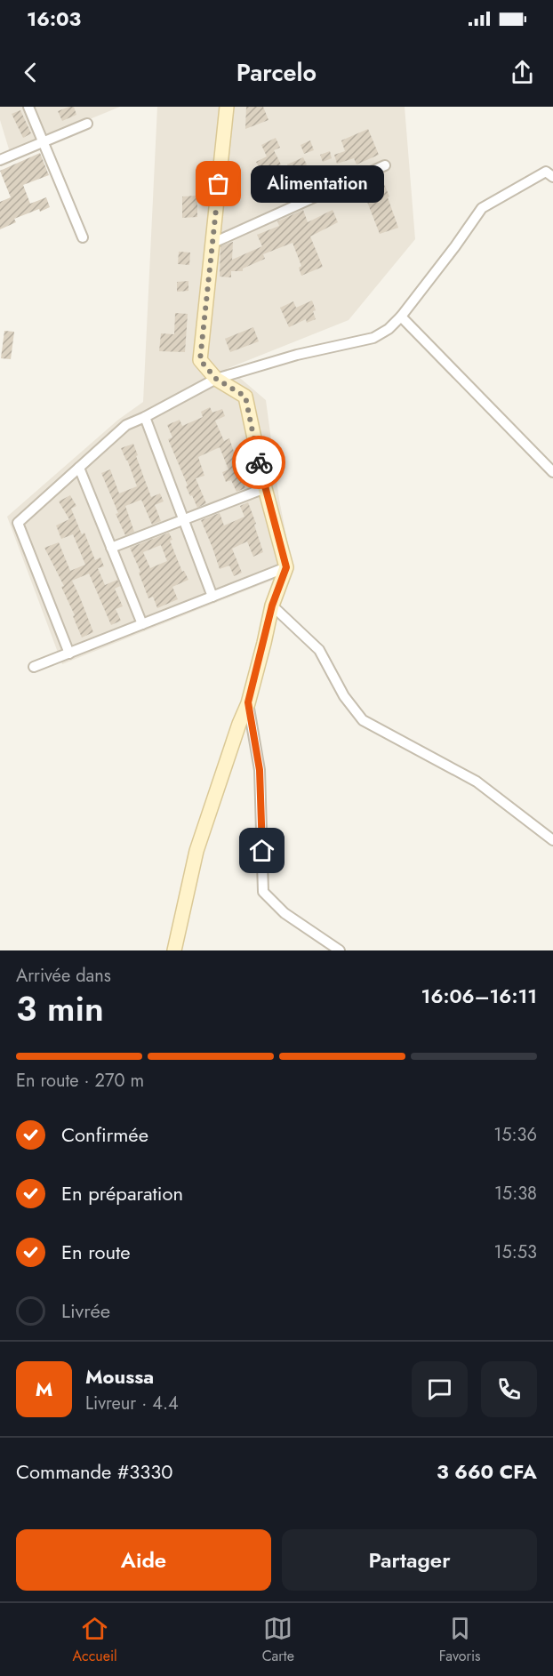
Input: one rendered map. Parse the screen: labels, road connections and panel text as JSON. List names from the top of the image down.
{
  "places": ["Alimentation"],
  "page": {
    "status": "16:03",
    "header": "Parcelo",
    "bubble": "Alimentation",
    "heading": ["3 min", "Arrivée dans", "16:06–16:11"],
    "panel": [
      "Moussa",
      "Livreur · 4.4",
      "Commande #3330",
      "3 660 CFA"
    ],
    "bar": "En route · 270 m",
    "list": [
      ["Confirmée", "15:36"],
      ["En préparation", "15:38"],
      ["En route", "15:53"],
      "Livrée"
    ],
    "round": "M",
    "buttons": ["Aide", "Partager"],
    "tabs": ["Accueil", "Carte", "Favoris"]
  }
}
